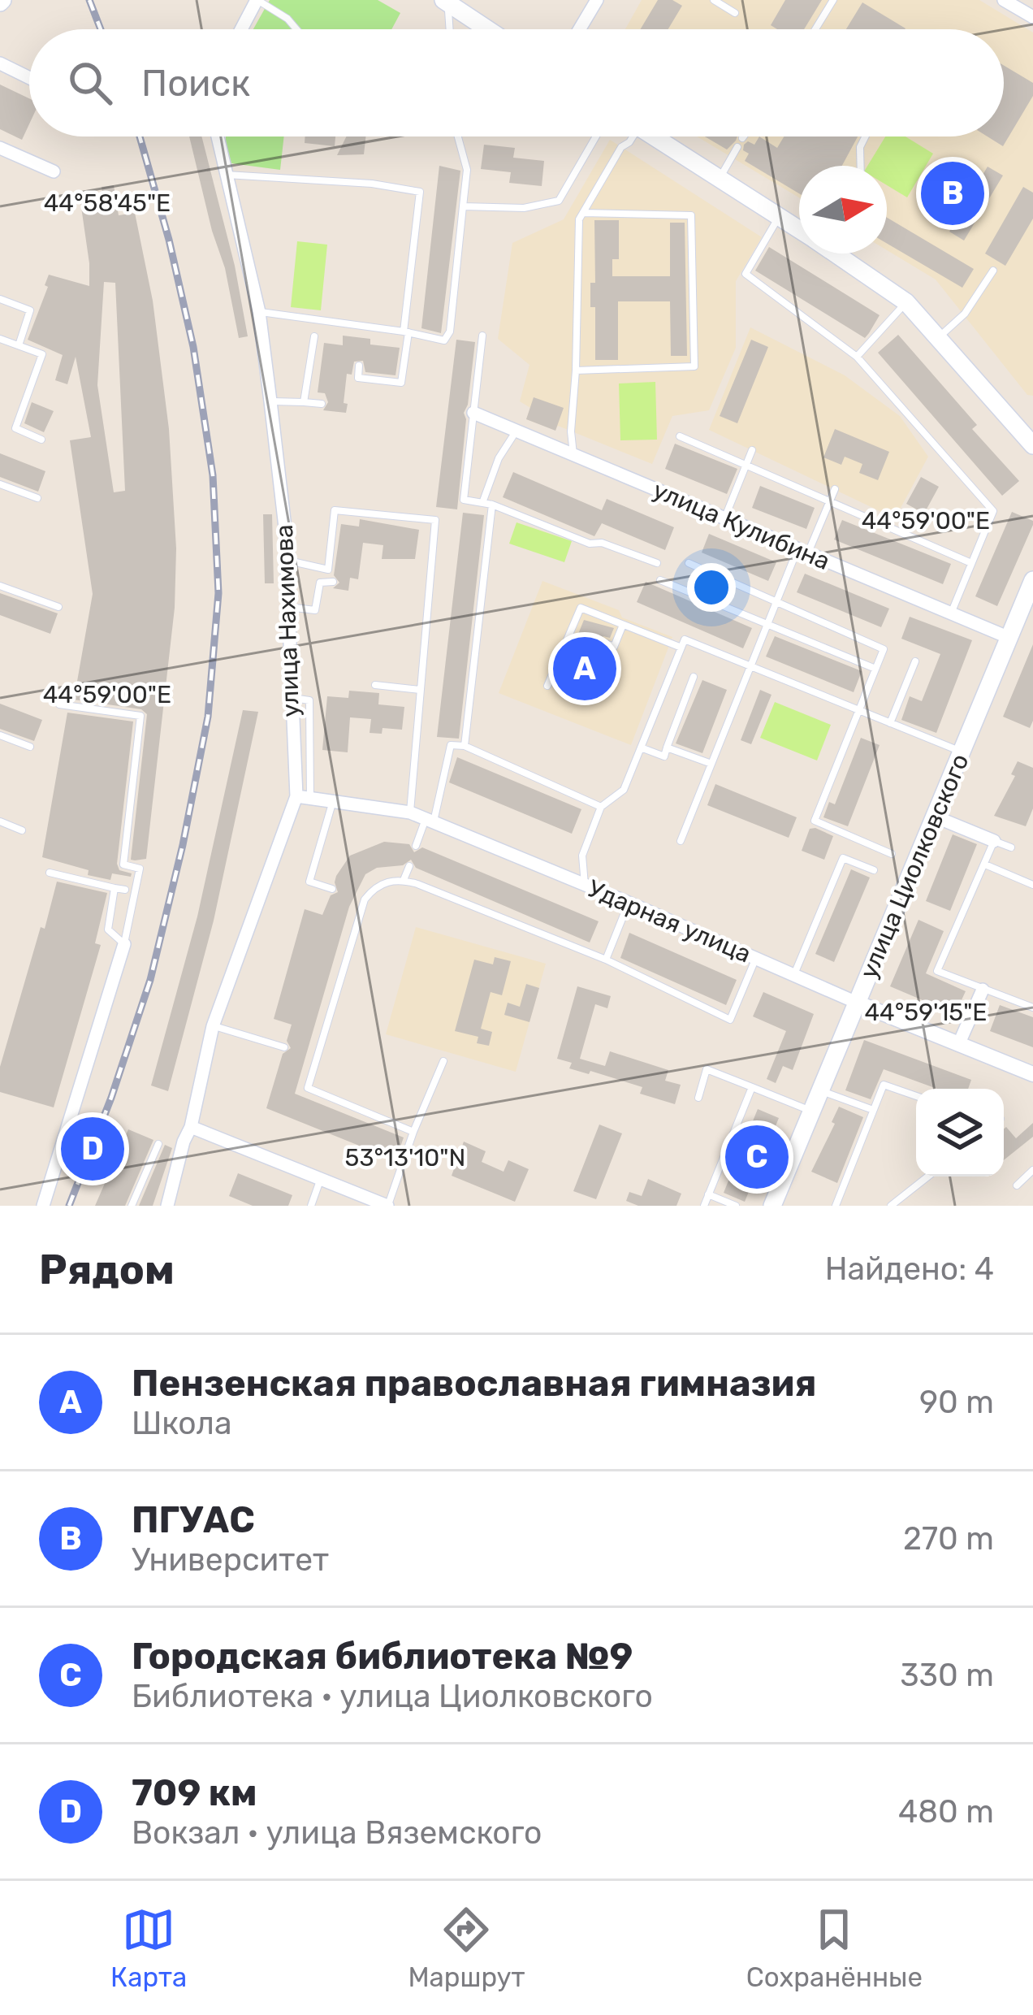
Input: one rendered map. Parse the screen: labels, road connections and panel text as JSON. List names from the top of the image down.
{
  "streets": {
    "main road": ["улица Циолковского"],
    "street": ["улица Кулибина", "улица Нахимова", "Ударная улица"]
  },
  "crossings": [
    ["улица Кулибина", "улица Циолковского"],
    ["улица Нахимова", "Ударная улица"],
    ["улица Циолковского", "Ударная улица"]
  ],
  "north": "right",
  "page": {
    "search": "Поиск",
    "pins": [
      "B",
      "A",
      "D",
      "C"
    ],
    "heading": ["Рядом", "Найдено: 4"],
    "list": [
      {
        "mark": "A",
        "name": "Пензенская православная гимназия",
        "note": "Школа",
        "value": "90 m"
      },
      {
        "mark": "B",
        "name": "ПГУАС",
        "note": "Университет",
        "value": "270 m"
      },
      {
        "mark": "C",
        "name": "Городская библиотека №9",
        "note": "Библиотека · улица Циолковского",
        "value": "330 m"
      },
      {
        "mark": "D",
        "name": "709 км",
        "note": "Вокзал · улица Вяземского",
        "value": "480 m"
      }
    ],
    "nav": ["Карта", "Маршрут", "Сохранённые"]
  },
  "coordinates": [
    "44°58'45\"E",
    "44°59'00\"E",
    "44°59'15\"E",
    "53°13'10\"N"
  ]
}
